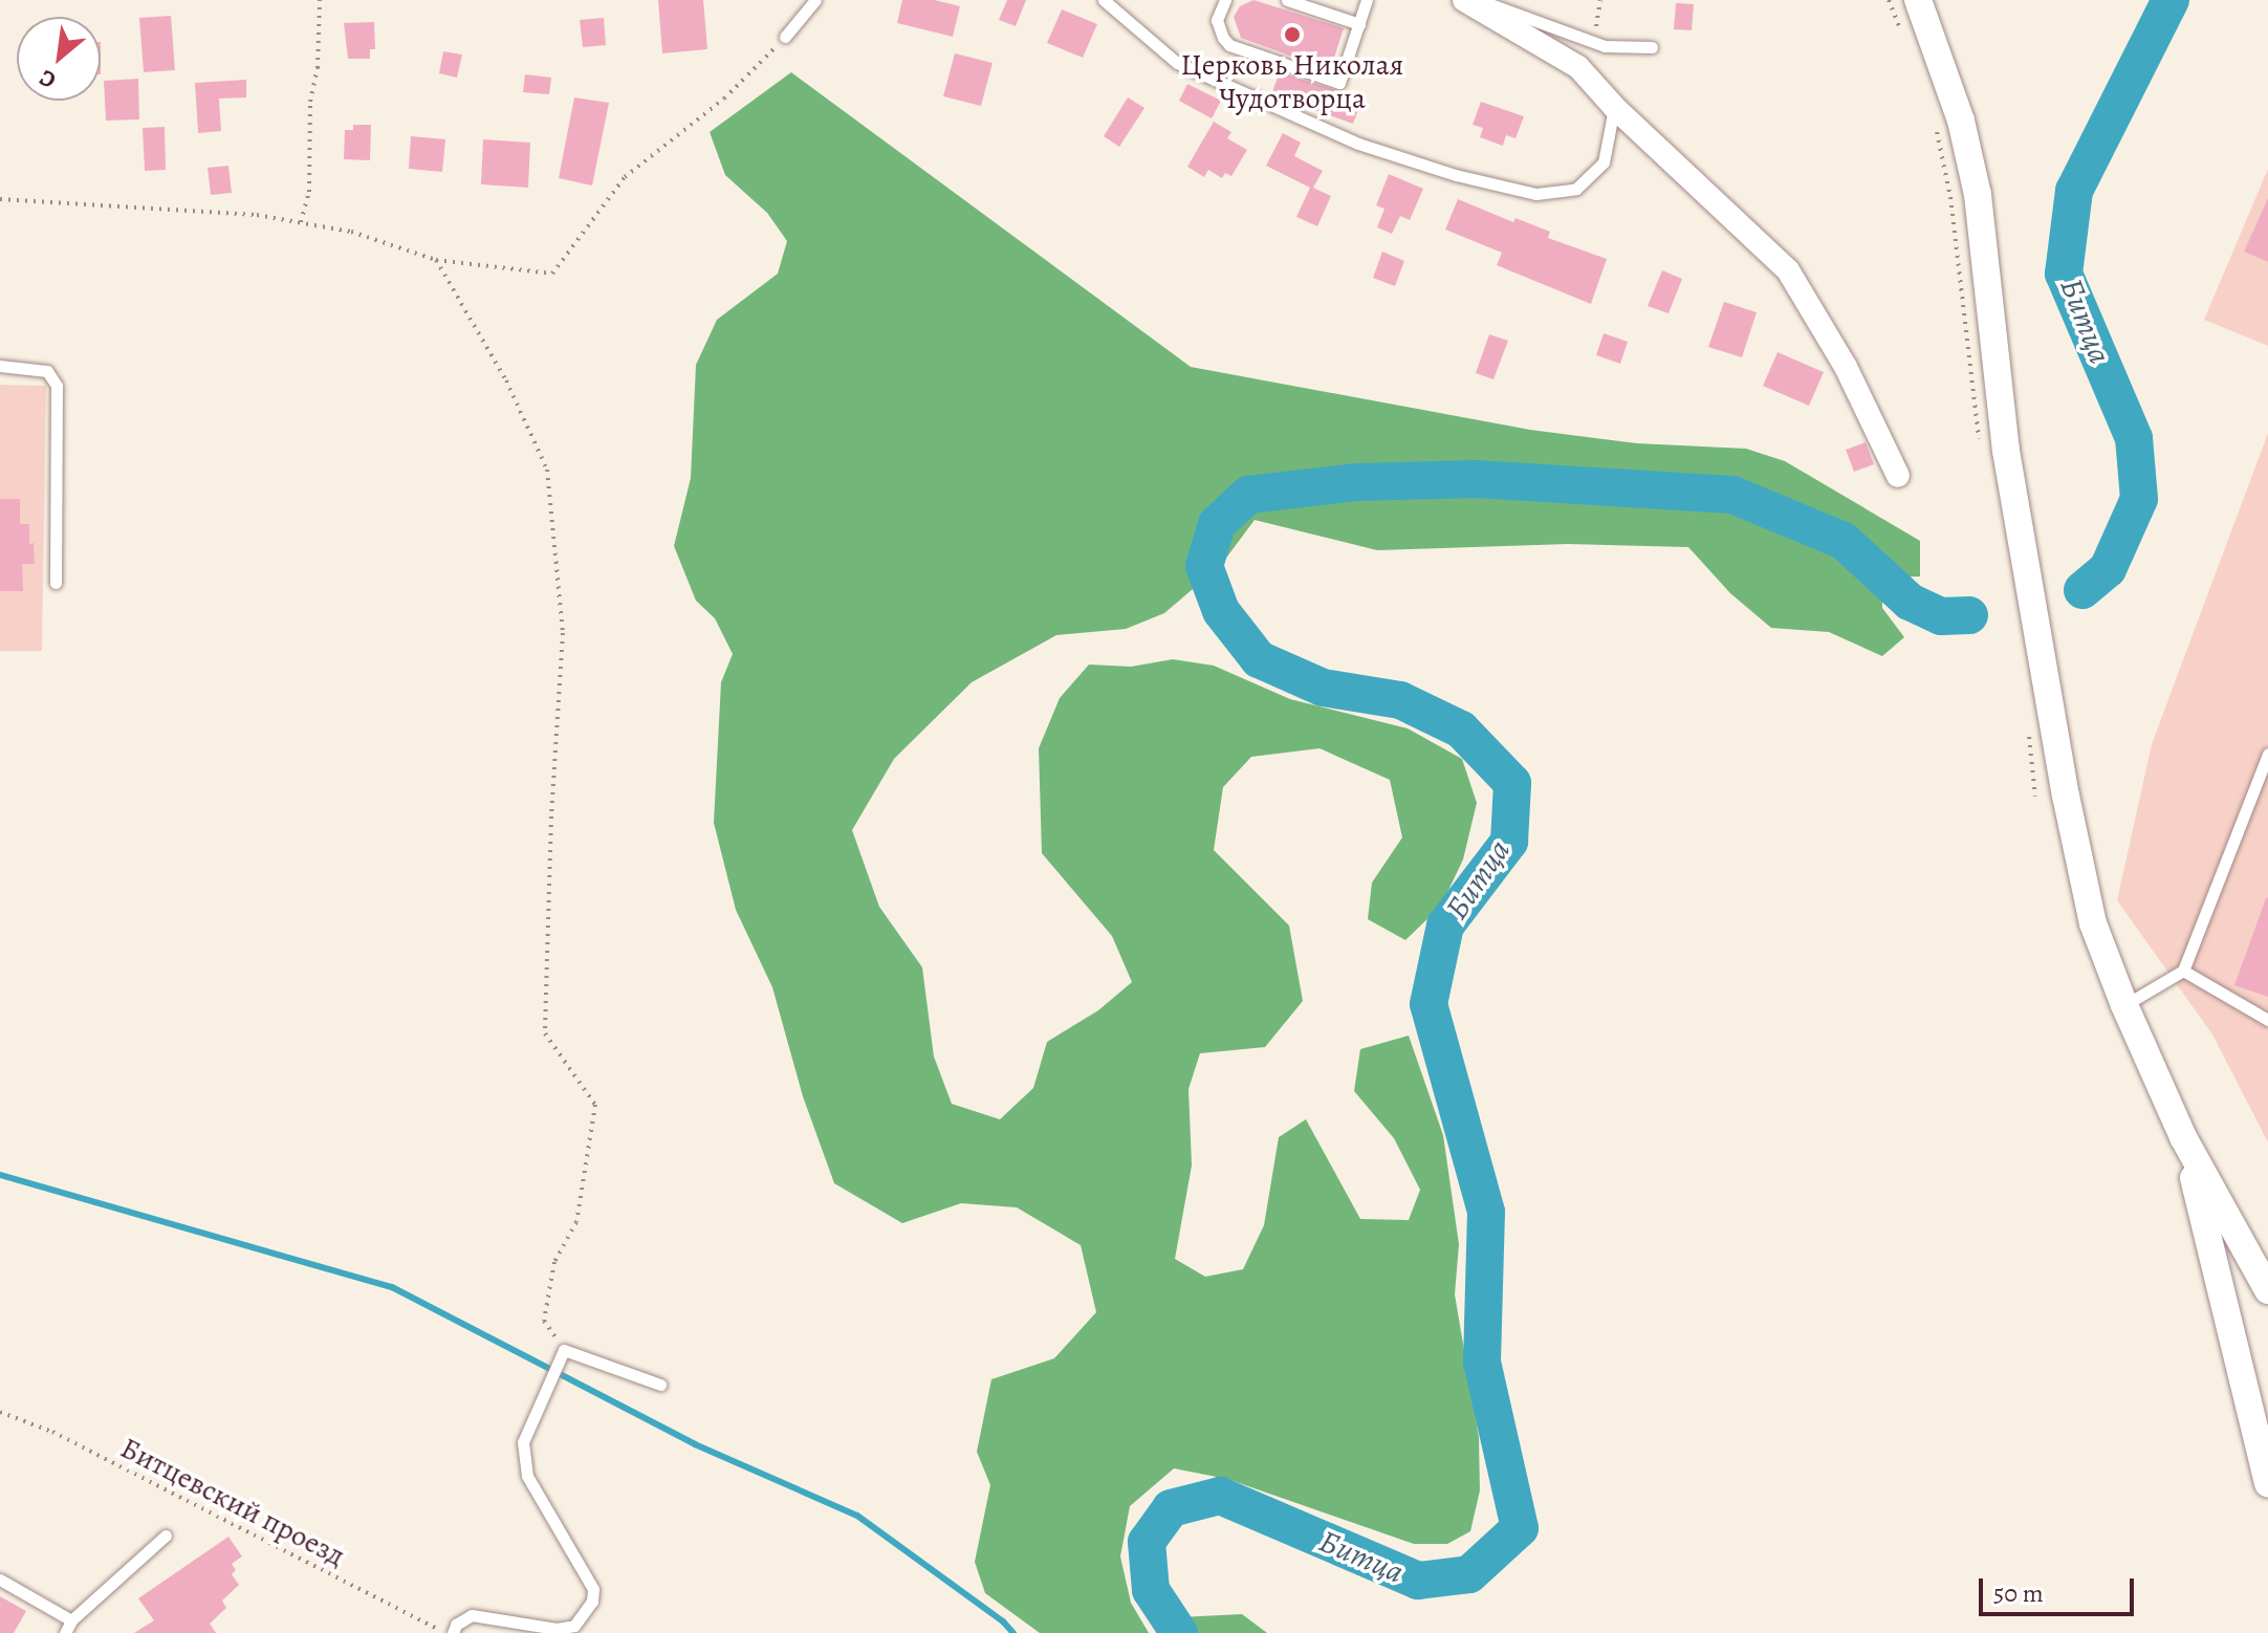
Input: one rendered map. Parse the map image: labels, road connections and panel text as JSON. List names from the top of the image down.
{
  "streets": {
    "path": ["Битцевский проезд"]
  },
  "water": ["Битца"],
  "places": ["Церковь Николая Чудотворца"],
  "scale_bar": "50 m",
  "north": "bottom left"
}
